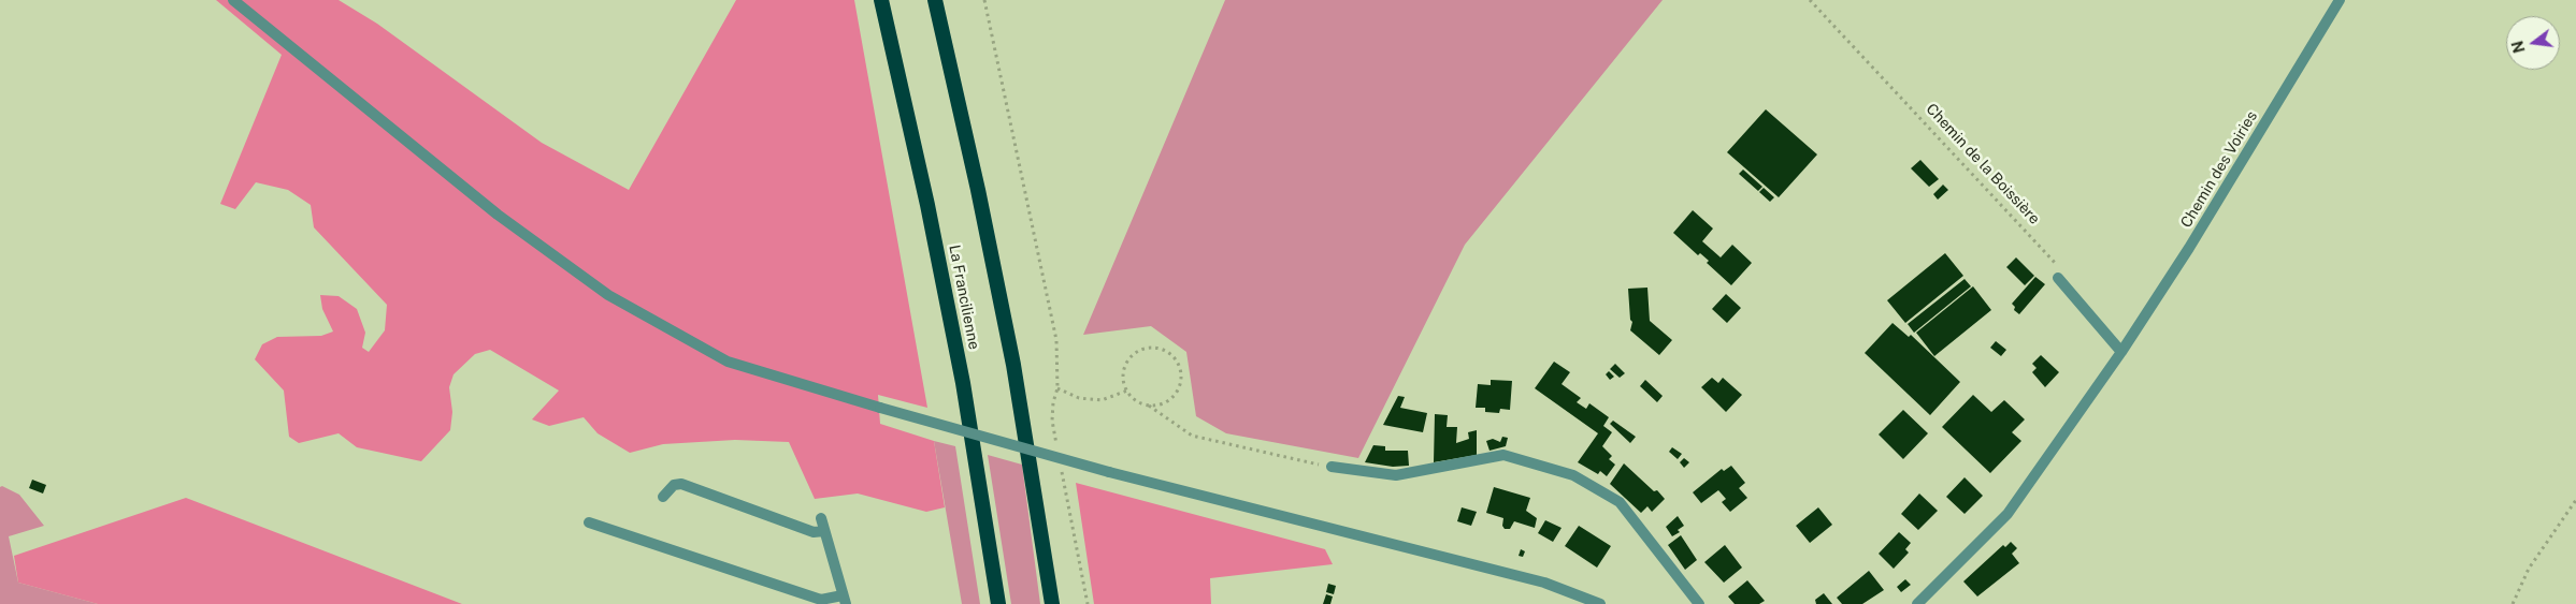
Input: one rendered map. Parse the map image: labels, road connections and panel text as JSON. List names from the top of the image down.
{
  "streets": {
    "highway": ["La Francilienne"],
    "street": ["Chemin des Voiries"],
    "path": ["Chemin de la Boissière"]
  },
  "north": "left"
}
